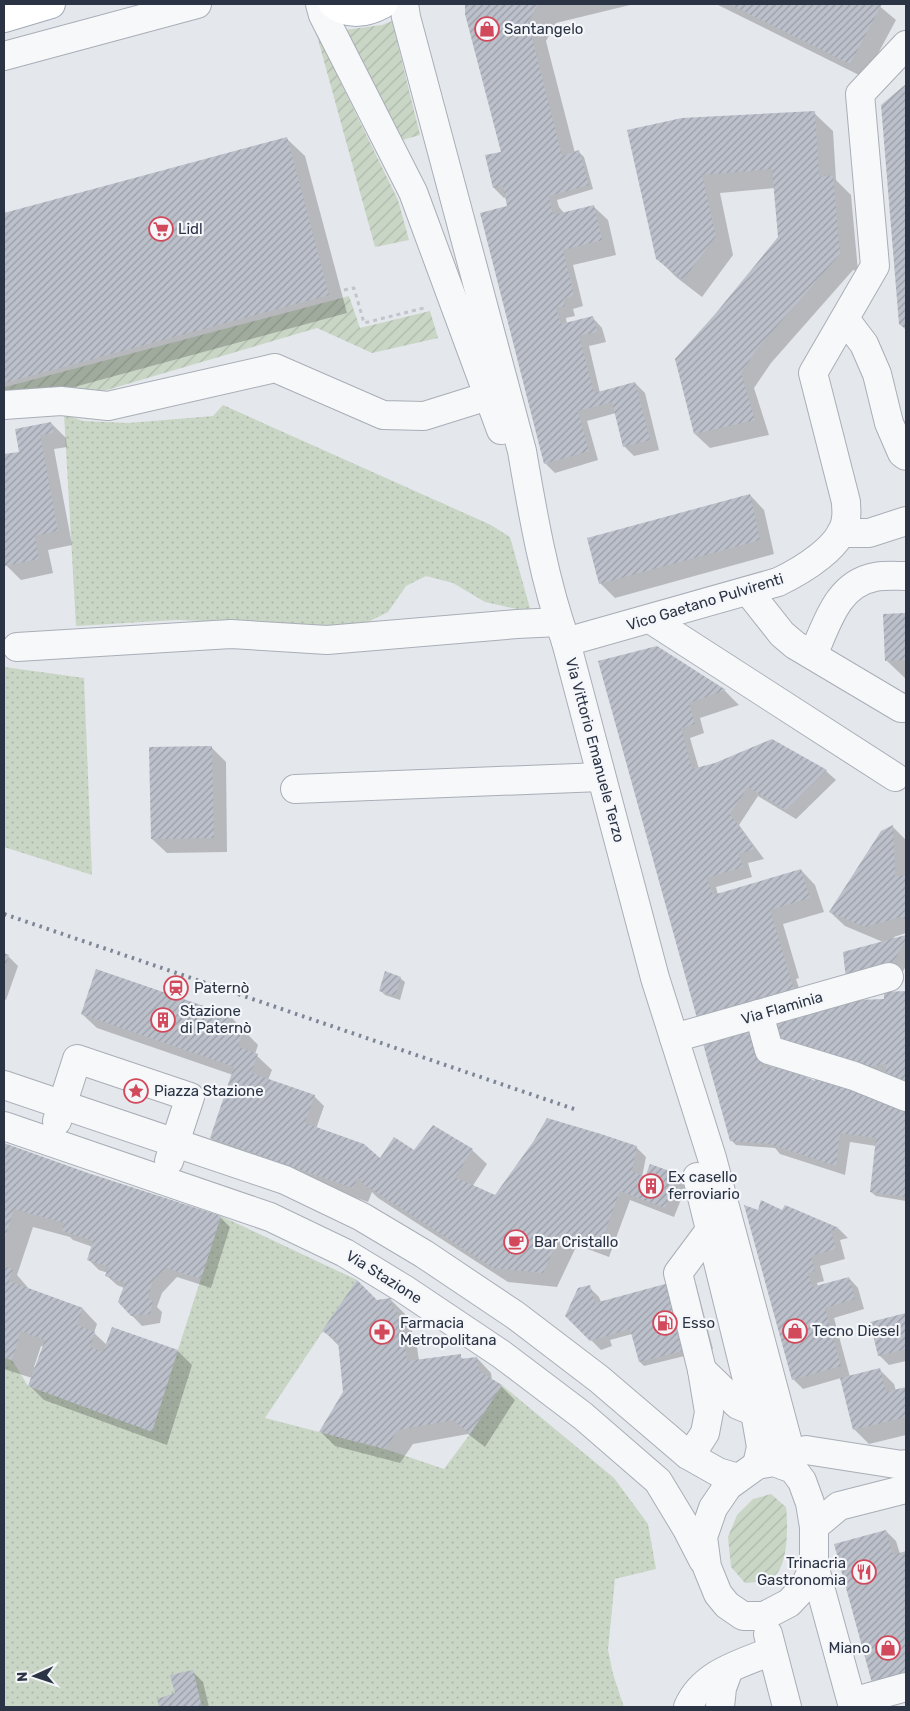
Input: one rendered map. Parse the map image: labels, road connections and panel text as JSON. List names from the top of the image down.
{
  "streets": {
    "street": [
      "Vico Gaetano Pulvirenti",
      "Via Vittorio Emanuele Terzo",
      "Via Flaminia",
      "Via Stazione"
    ]
  },
  "crossings": [
    ["Vico Gaetano Pulvirenti", "Via Vittorio Emanuele Terzo"]
  ],
  "places": {
    "shop": ["Santangelo", "Tecno Diesel", "Miano"],
    "supermarket": ["Lidl"],
    "station": ["Paternò"],
    "building": ["Stazione di Paternò", "Ex casello ferroviario"],
    "place": ["Piazza Stazione"],
    "cafe": ["Bar Cristallo"],
    "fuel station": ["Esso"],
    "pharmacy": ["Farmacia Metropolitana"],
    "restaurant": ["Trinacria Gastronomia"]
  },
  "north": "left"
}
